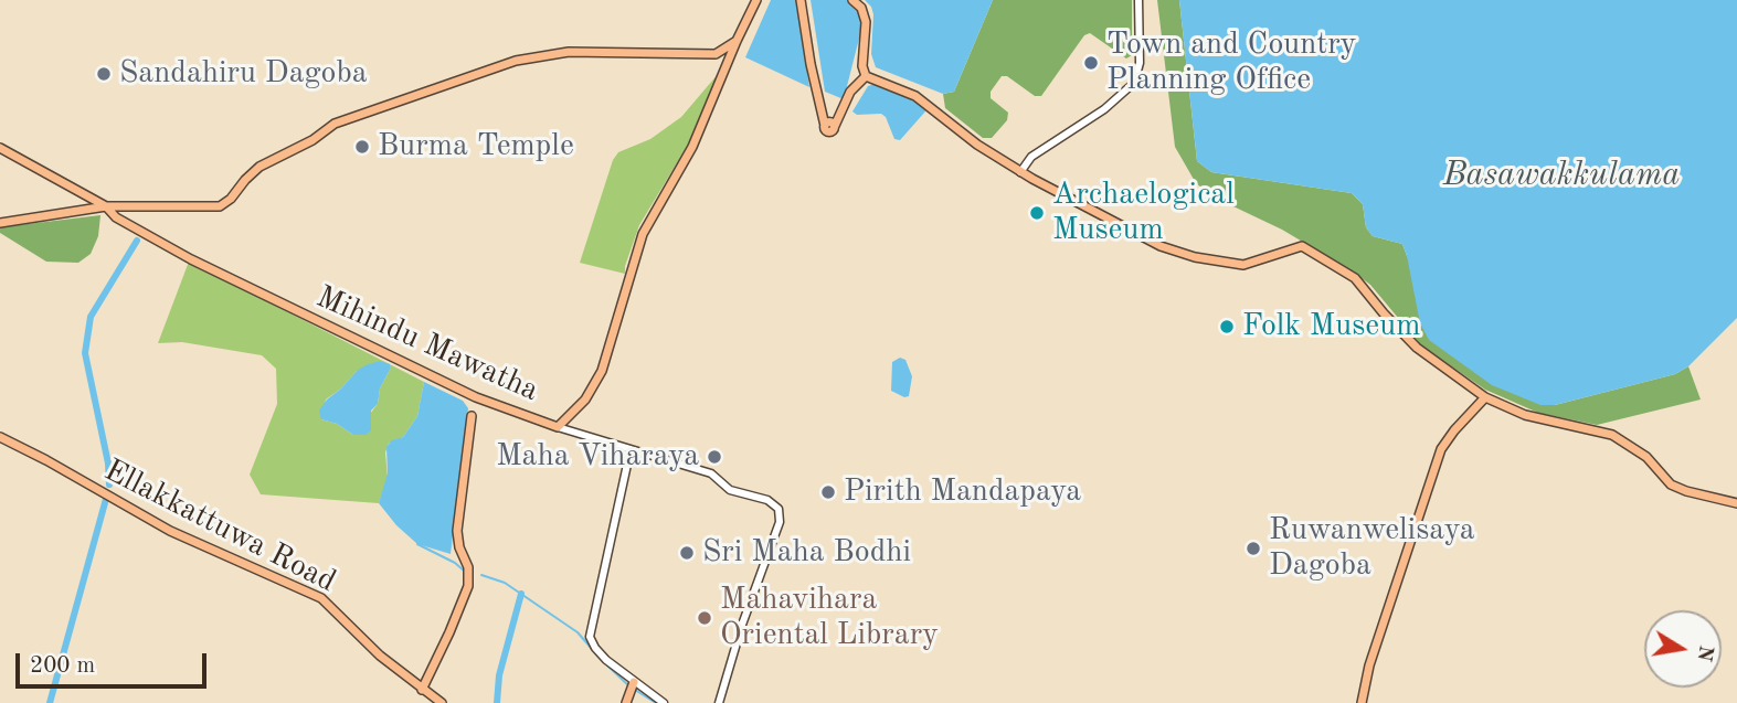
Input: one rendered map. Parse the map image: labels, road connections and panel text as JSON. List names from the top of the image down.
{
  "streets": {
    "main road": ["Mihindu Mawatha", "Ellakkattuwa Road"]
  },
  "water": ["Basawakkulama"],
  "places": [
    "Town and Country Planning Office",
    "Sandahiru Dagoba",
    "Burma Temple",
    "Archaelogical Museum",
    "Folk Museum",
    "Maha Viharaya",
    "Pirith Mandapaya",
    "Ruwanwelisaya Dagoba",
    "Sri Maha Bodhi",
    "Mahavihara Oriental Library"
  ],
  "scale_bar": "200 m",
  "north": "right"
}
